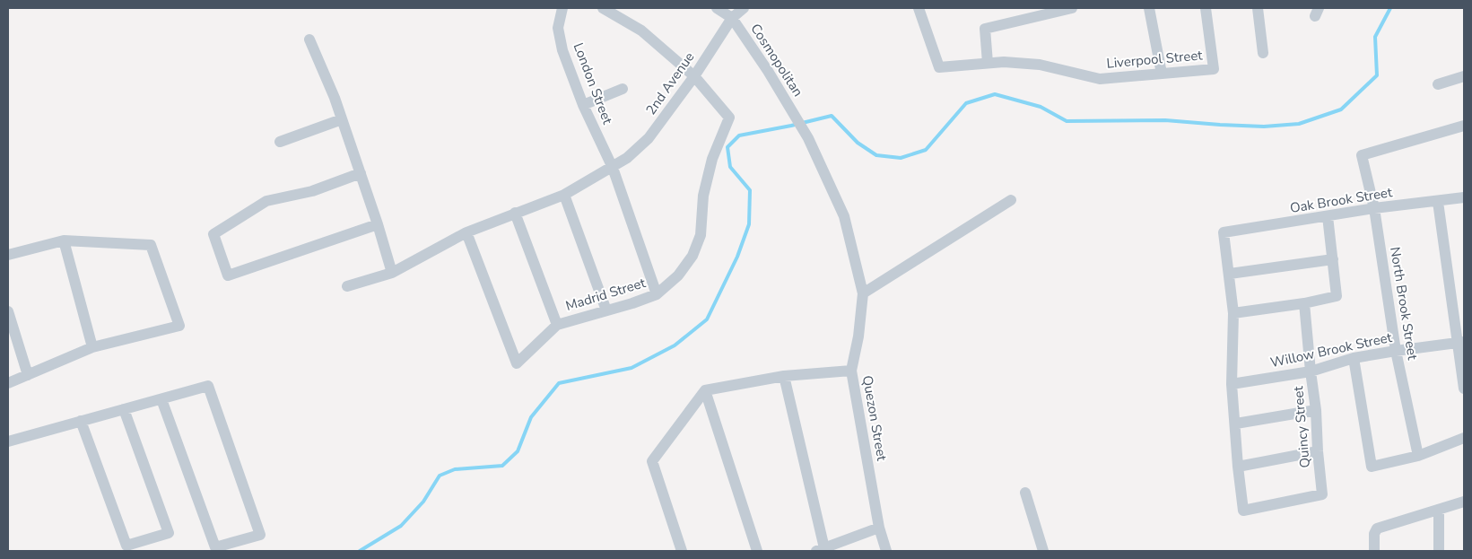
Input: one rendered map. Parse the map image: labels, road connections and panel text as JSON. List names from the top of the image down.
{
  "streets": {
    "street": [
      "Liverpool Street",
      "Cosmopolitan",
      "London Street",
      "2nd Avenue",
      "Oak Brook Street",
      "Madrid Street",
      "North Brook Street",
      "Willow Brook Street",
      "Quezon Street",
      "Quincy Street"
    ]
  },
  "crossings": [
    ["Cosmopolitan", "2nd Avenue"],
    ["Cosmopolitan", "Quezon Street"],
    ["London Street", "2nd Avenue"],
    ["London Street", "Madrid Street"],
    ["2nd Avenue", "Madrid Street"],
    ["Oak Brook Street", "North Brook Street"],
    ["North Brook Street", "Willow Brook Street"],
    ["Willow Brook Street", "Quincy Street"]
  ]
}
